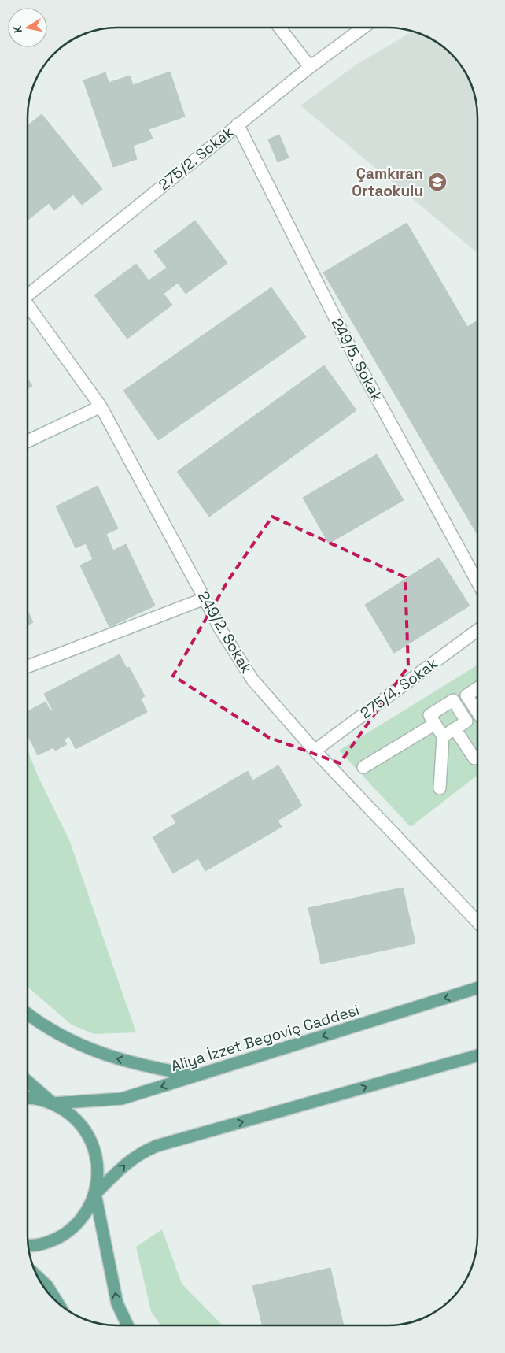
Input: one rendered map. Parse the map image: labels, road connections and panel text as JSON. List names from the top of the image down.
{
  "streets": {
    "main road": ["Aliya İzzet Begoviç Caddesi"],
    "street": [
      "275/2. Sokak",
      "249/5. Sokak",
      "249/2. Sokak",
      "275/4. Sokak"
    ]
  },
  "crossings": [
    ["275/2. Sokak", "249/5. Sokak"],
    ["249/2. Sokak", "275/4. Sokak"]
  ],
  "places": {
    "school or university": ["Çamkıran Ortaokulu"]
  },
  "north": "left"
}
